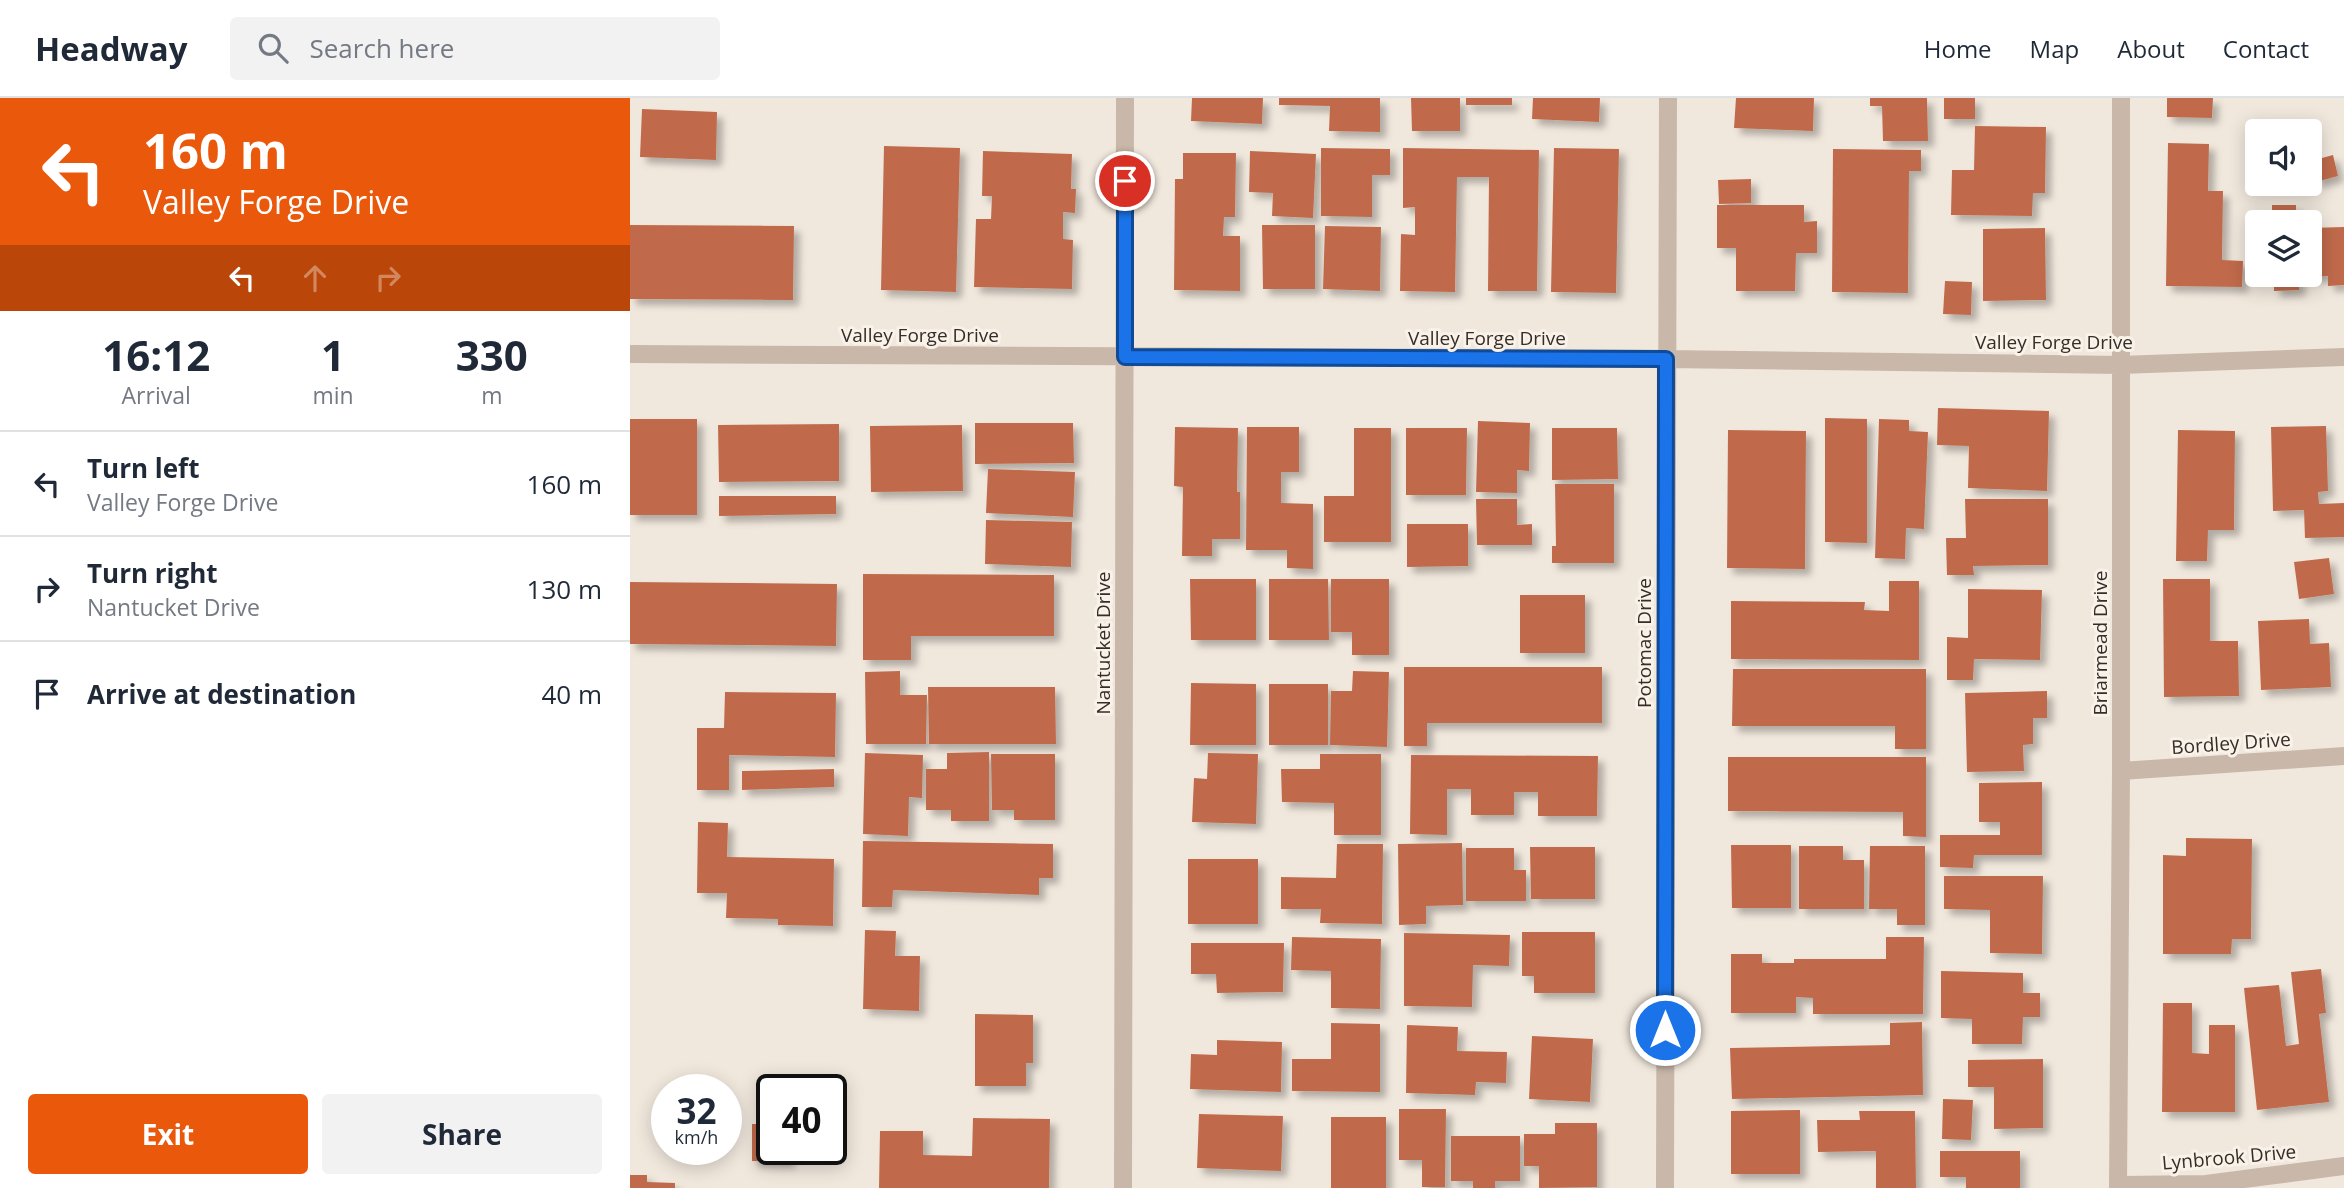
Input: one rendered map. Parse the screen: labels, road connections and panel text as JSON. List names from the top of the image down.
{
  "streets": {
    "street": [
      "Valley Forge Drive",
      "Nantucket Drive",
      "Potomac Drive",
      "Briarmead Drive",
      "Bordley Drive",
      "Lynbrook Drive"
    ]
  },
  "crossings": [
    ["Valley Forge Drive", "Nantucket Drive"],
    ["Valley Forge Drive", "Potomac Drive"],
    ["Valley Forge Drive", "Briarmead Drive"],
    ["Briarmead Drive", "Bordley Drive"],
    ["Briarmead Drive", "Lynbrook Drive"]
  ],
  "page": {
    "header": "Headway",
    "search": "Search here",
    "nav": [
      "Home",
      "Map",
      "About",
      "Contact"
    ],
    "turn": ["160 m", "Valley Forge Drive"],
    "eta": [
      "16:12",
      "Arrival",
      "1",
      "min",
      "330",
      "m"
    ],
    "list": [
      {
        "name": "Turn left",
        "note": "Valley Forge Drive",
        "value": "160 m"
      },
      {
        "name": "Turn right",
        "note": "Nantucket Drive",
        "value": "130 m"
      },
      {
        "name": "Arrive at destination",
        "value": "40 m"
      }
    ],
    "speed": "32 km/h",
    "limit": "40",
    "buttons": ["Exit", "Share"]
  }
}
